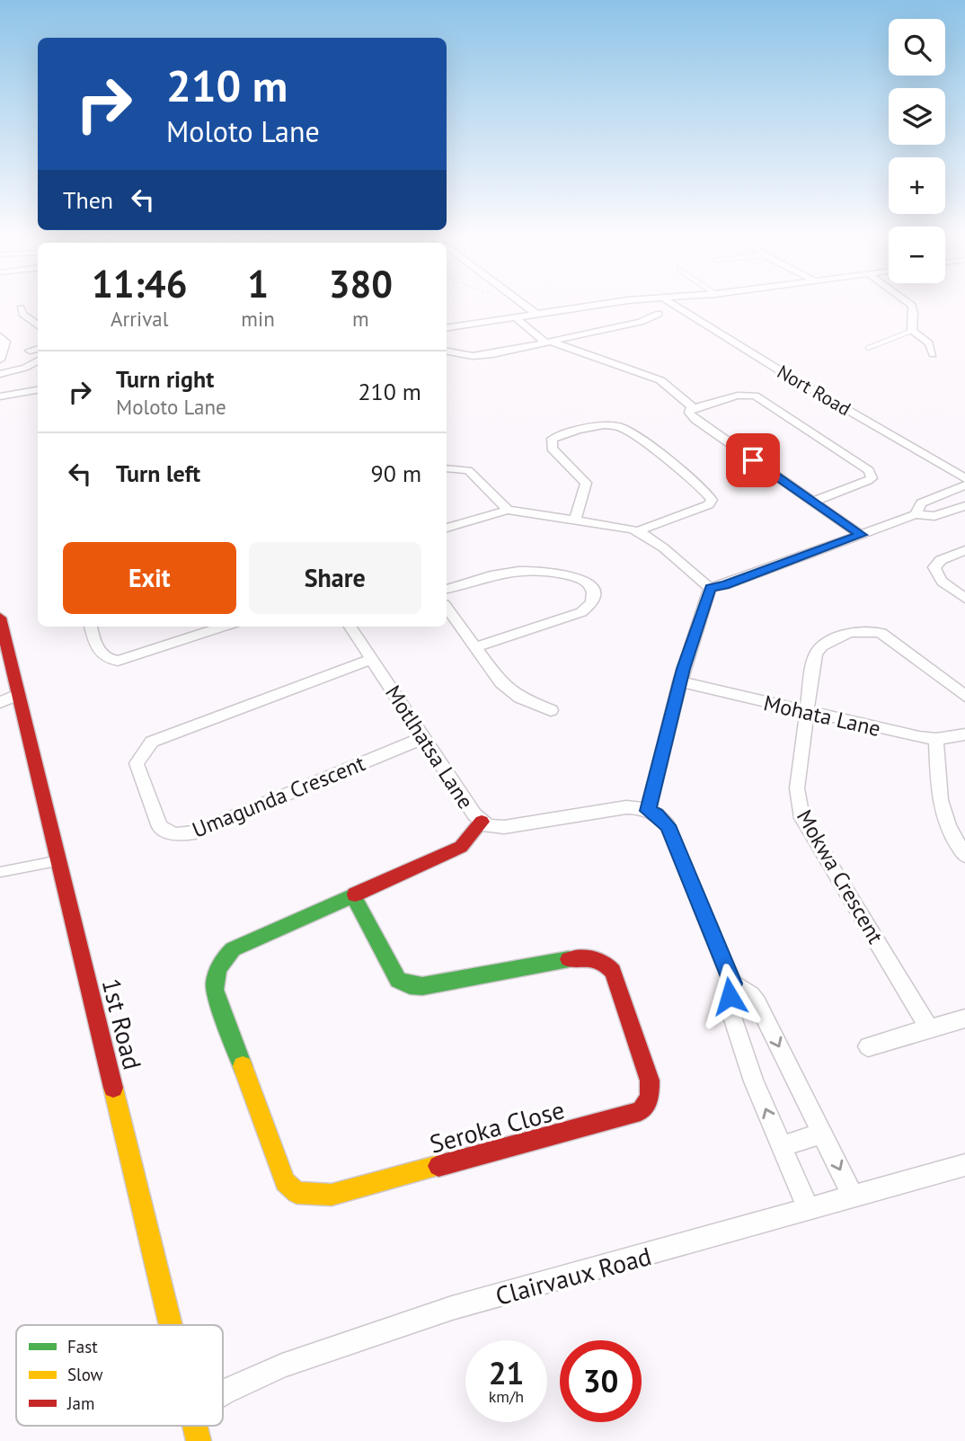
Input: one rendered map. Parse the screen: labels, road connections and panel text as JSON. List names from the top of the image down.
{
  "streets": {
    "street": [
      "Nort Road",
      "Mohata Lane",
      "Motlhatsa Lane",
      "Umagunda Crescent",
      "Mokwa Crescent",
      "1st Road",
      "Seroka Close",
      "Clairvaux Road"
    ]
  },
  "crossings": [
    ["Mohata Lane", "Mokwa Crescent"],
    ["Motlhatsa Lane", "Umagunda Crescent"],
    ["Motlhatsa Lane", "Seroka Close"]
  ],
  "legend": ["Fast", "Slow", "Jam"],
  "page": {
    "map_buttons": ["+", "−"],
    "turn": ["210 m", "Moloto Lane"],
    "then": "Then",
    "eta": [
      "11:46",
      "Arrival",
      "1",
      "min",
      "380",
      "m"
    ],
    "list": [
      {
        "name": "Turn right",
        "note": "Moloto Lane",
        "value": "210 m"
      },
      {
        "name": "Turn left",
        "value": "90 m"
      }
    ],
    "buttons": ["Exit", "Share"],
    "speed": "21 km/h",
    "limit": "30"
  }
}
